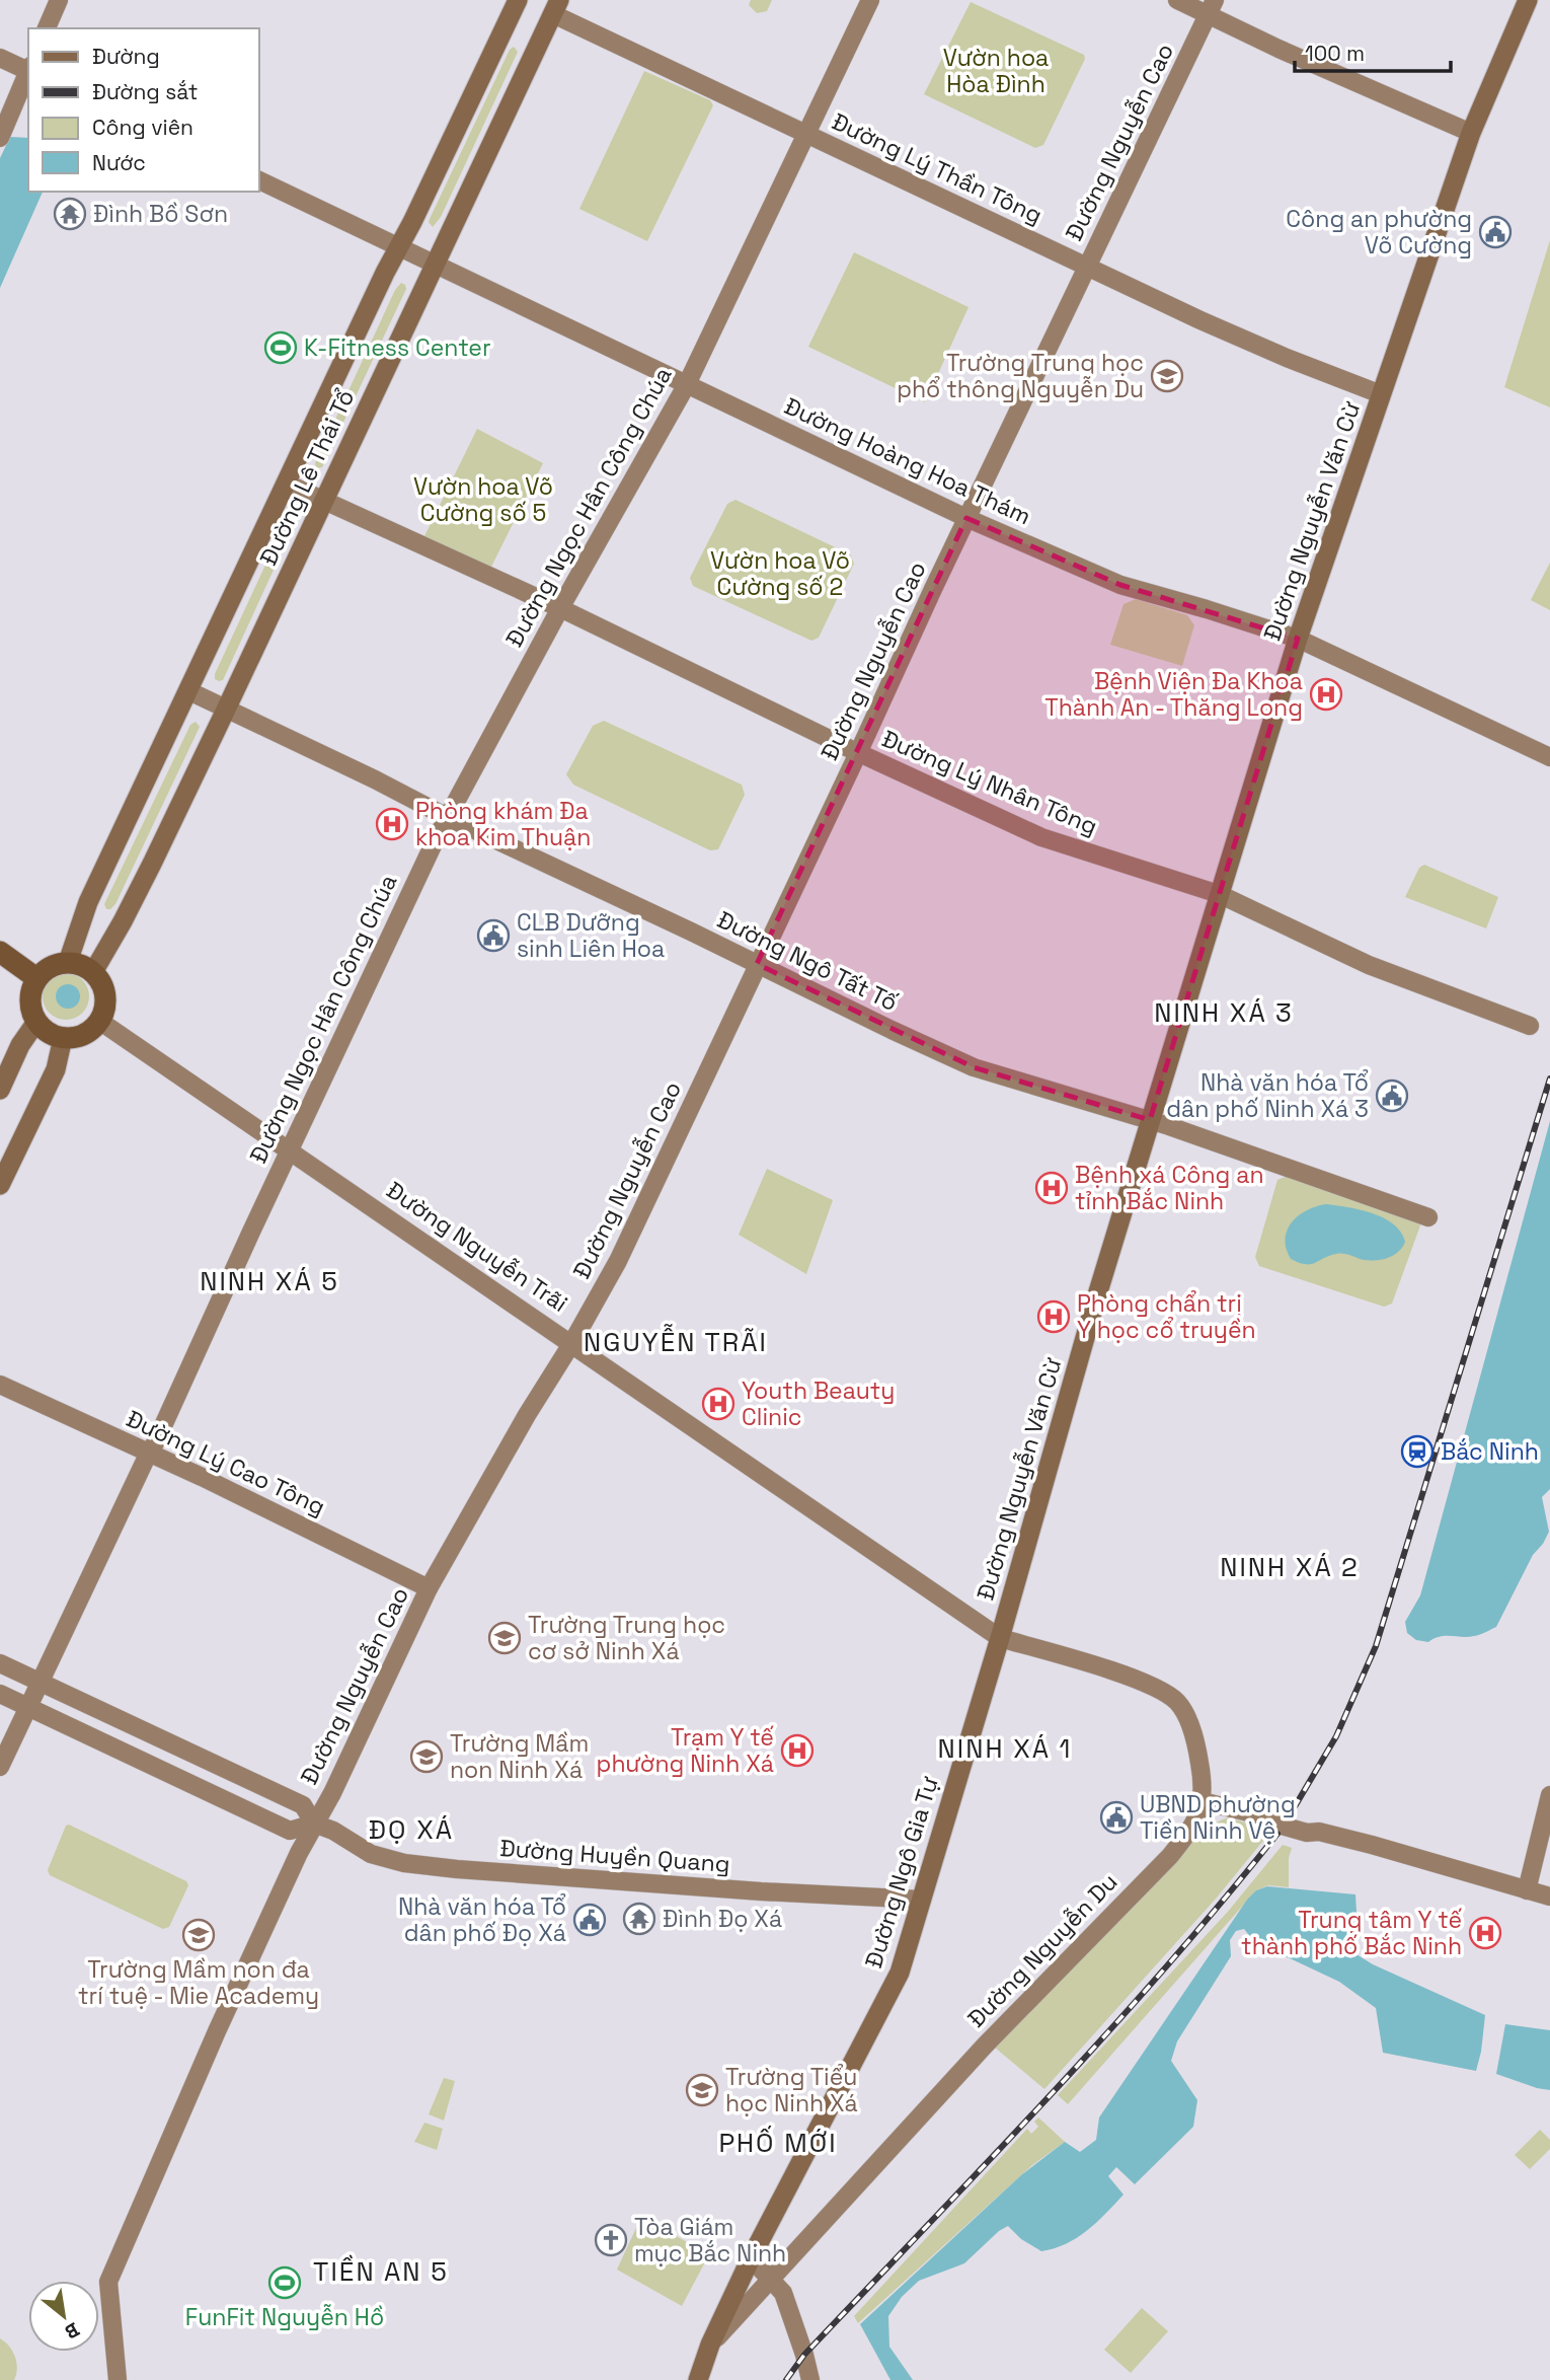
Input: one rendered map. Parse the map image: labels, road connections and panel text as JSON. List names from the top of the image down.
{
  "streets": {
    "main road": ["Đường Lê Thái Tổ", "Đường Nguyễn Văn Cừ", "Đường Ngô Gia Tự"],
    "street": [
      "Đường Nguyễn Cao",
      "Đường Lý Thần Tông",
      "Đường Hoàng Hoa Thám",
      "Đường Ngọc Hân Công Chúa",
      "Đường Lý Nhân Tông",
      "Đường Ngô Tất Tố",
      "Đường Nguyễn Trãi",
      "Đường Lý Cao Tông",
      "Đường Huyền Quang",
      "Đường Nguyễn Du"
    ]
  },
  "crossings": [
    ["Đường Nguyễn Cao", "Đường Lý Thần Tông"],
    ["Đường Nguyễn Cao", "Đường Hoàng Hoa Thám"],
    ["Đường Nguyễn Cao", "Đường Lý Nhân Tông"],
    ["Đường Nguyễn Cao", "Đường Ngô Tất Tố"],
    ["Đường Nguyễn Cao", "Đường Nguyễn Trãi"],
    ["Đường Nguyễn Cao", "Đường Lý Cao Tông"],
    ["Đường Nguyễn Cao", "Đường Huyền Quang"],
    ["Đường Lý Thần Tông", "Đường Lê Thái Tổ"],
    ["Đường Lý Thần Tông", "Đường Ngọc Hân Công Chúa"],
    ["Đường Lý Thần Tông", "Đường Nguyễn Văn Cừ"],
    ["Đường Hoàng Hoa Thám", "Đường Lê Thái Tổ"],
    ["Đường Hoàng Hoa Thám", "Đường Ngọc Hân Công Chúa"],
    ["Đường Hoàng Hoa Thám", "Đường Nguyễn Văn Cừ"],
    ["Đường Lê Thái Tổ", "Đường Lý Nhân Tông"],
    ["Đường Lê Thái Tổ", "Đường Ngô Tất Tố"],
    ["Đường Lê Thái Tổ", "Đường Nguyễn Trãi"],
    ["Đường Ngọc Hân Công Chúa", "Đường Lý Nhân Tông"],
    ["Đường Ngọc Hân Công Chúa", "Đường Ngô Tất Tố"],
    ["Đường Ngọc Hân Công Chúa", "Đường Nguyễn Trãi"],
    ["Đường Ngọc Hân Công Chúa", "Đường Lý Cao Tông"],
    ["Đường Ngọc Hân Công Chúa", "Đường Huyền Quang"],
    ["Đường Nguyễn Văn Cừ", "Đường Lý Nhân Tông"],
    ["Đường Nguyễn Văn Cừ", "Đường Ngô Tất Tố"],
    ["Đường Nguyễn Văn Cừ", "Đường Nguyễn Trãi"],
    ["Đường Nguyễn Văn Cừ", "Đường Ngô Gia Tự"],
    ["Đường Nguyễn Văn Cừ", "Đường Nguyễn Du"],
    ["Đường Nguyễn Trãi", "Đường Ngô Gia Tự"],
    ["Đường Nguyễn Trãi", "Đường Nguyễn Du"],
    ["Đường Huyền Quang", "Đường Ngô Gia Tự"],
    ["Đường Ngô Gia Tự", "Đường Nguyễn Du"]
  ],
  "districts": [
    "NINH XÁ 3",
    "NINH XÁ 5",
    "NGUYỄN TRÃI",
    "NINH XÁ 2",
    "NINH XÁ 1",
    "ĐỌ XÁ",
    "PHỐ MỚI",
    "TIỀN AN 5"
  ],
  "parks": ["Vườn hoa Hòa Đình", "Vườn hoa Võ Cường số 5", "Vườn hoa Võ Cường số 2"],
  "places": {
    "temple": ["Đình Bồ Sơn", "Đình Đọ Xá"],
    "public building": [
      "Công an phường Võ Cường",
      "CLB Dưỡng sinh Liên Hoa",
      "Nhà văn hóa Tổ dân phố Ninh Xá 3",
      "UBND phường Tiền Ninh Vệ",
      "Nhà văn hóa Tổ dân phố Đọ Xá"
    ],
    "sports": ["K-Fitness Center", "FunFit Nguyễn Hồ"],
    "school or university": [
      "Trường Trung học phổ thông Nguyễn Du",
      "Trường Trung học cơ sở Ninh Xá",
      "Trường Mầm non Ninh Xá",
      "Trường Mầm non đa trí tuệ - Mie Academy",
      "Trường Tiểu học Ninh Xá"
    ],
    "hospital": [
      "Bệnh Viện Đa Khoa Thành An - Thăng Long",
      "Phòng khám Đa khoa Kim Thuận",
      "Bệnh xá Công an tỉnh Bắc Ninh",
      "Phòng chẩn trị Y học cổ truyền",
      "Youth Beauty Clinic",
      "Trạm Y tế phường Ninh Xá",
      "Trung tâm Y tế thành phố Bắc Ninh"
    ],
    "station": ["Bắc Ninh"],
    "church": ["Tòa Giám mục Bắc Ninh"]
  },
  "legend": [
    "Đường",
    "Đường sắt",
    "Công viên",
    "Nước"
  ],
  "scale_bar": "100 m",
  "north": "bottom right"
}
